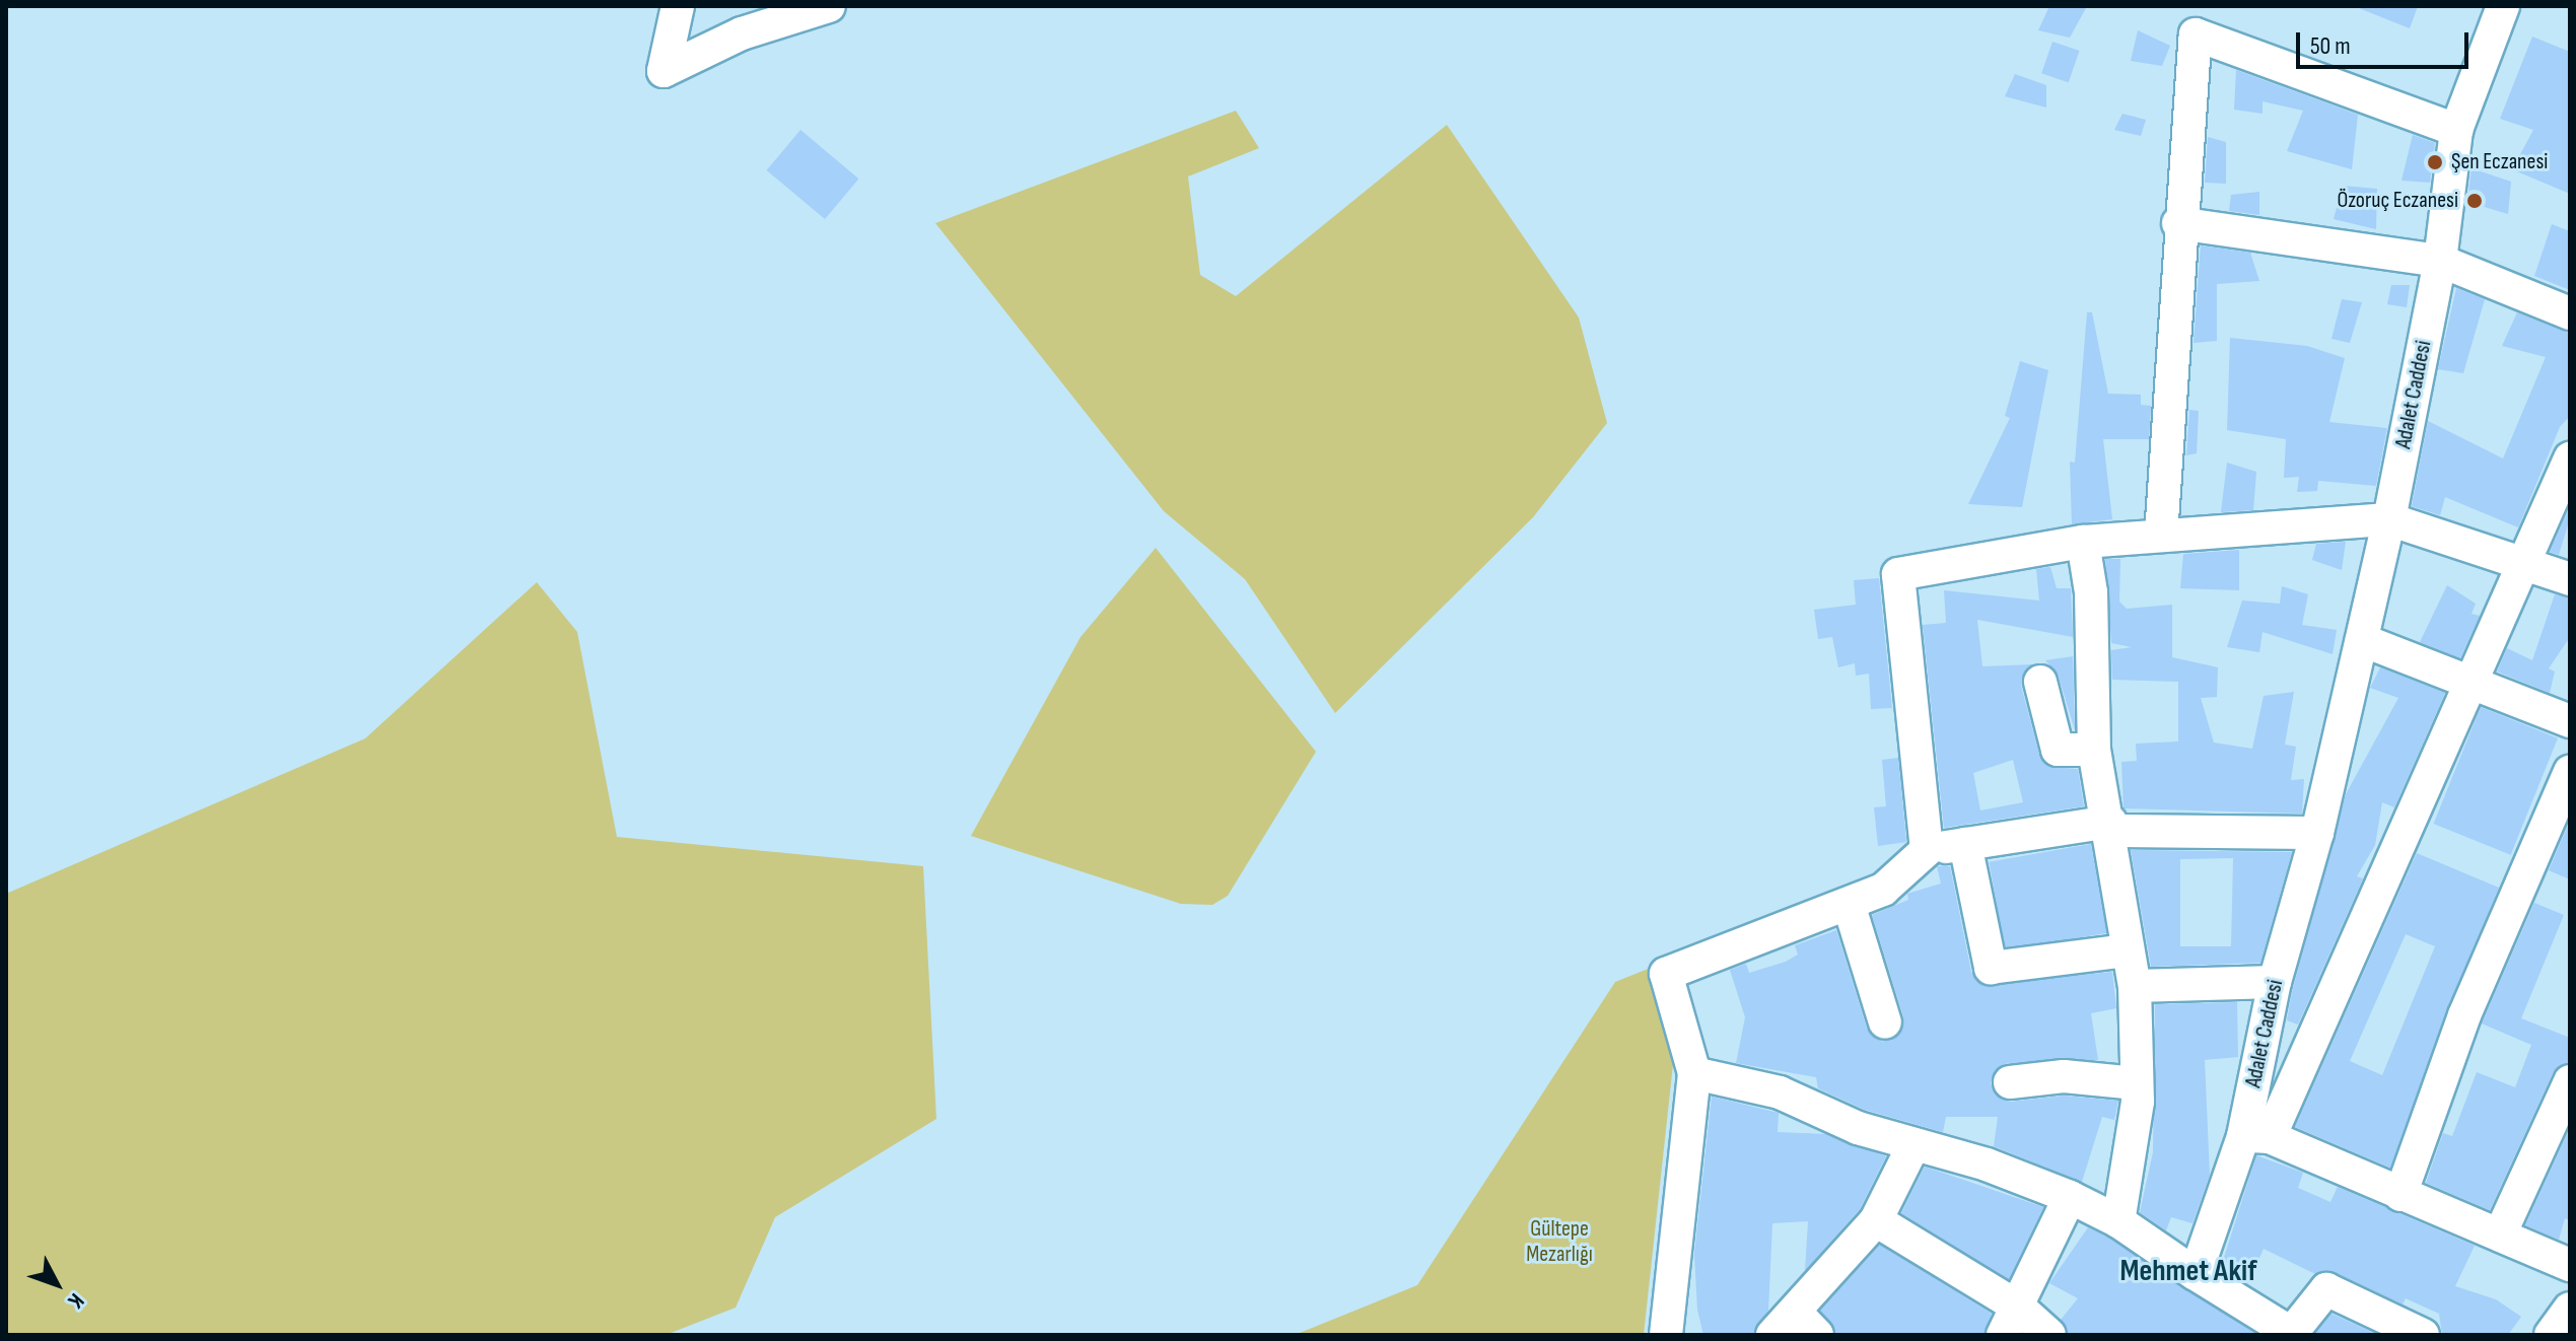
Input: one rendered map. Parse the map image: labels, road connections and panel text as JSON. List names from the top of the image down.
{
  "streets": {
    "street": ["Adalet Caddesi"]
  },
  "districts": ["Mehmet Akif"],
  "parks": ["Gültepe Mezarlığı"],
  "places": ["Şen Eczanesi", "Özoruç Eczanesi"],
  "scale_bar": "50 m",
  "north": "bottom right"
}
